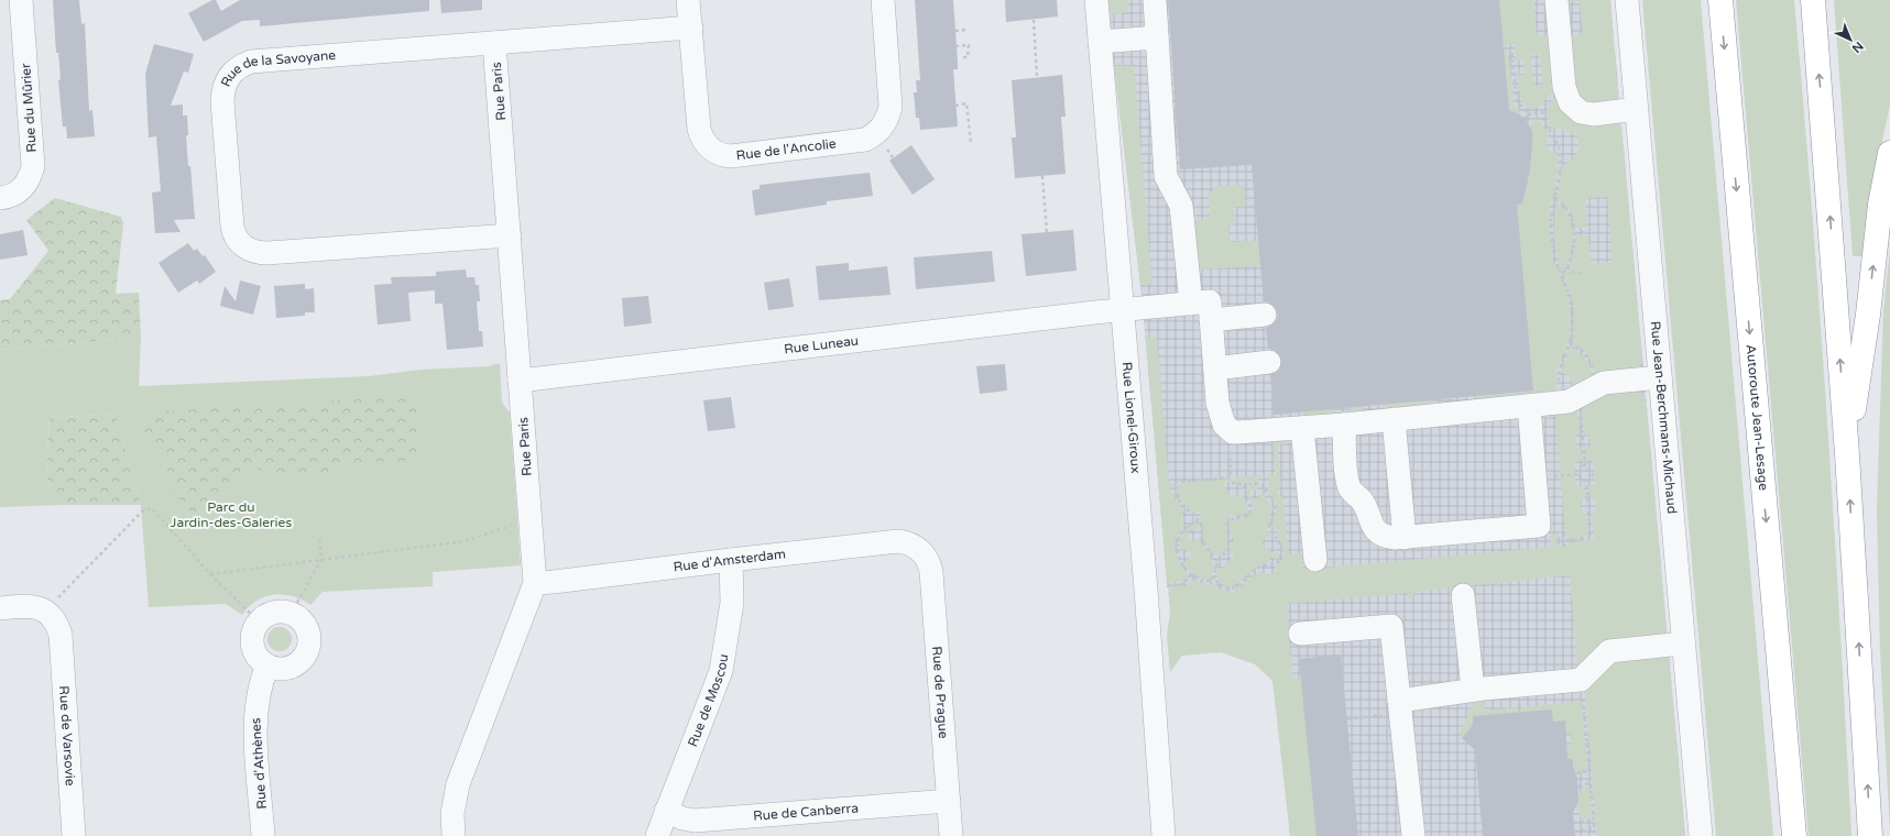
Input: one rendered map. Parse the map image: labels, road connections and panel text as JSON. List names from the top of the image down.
{
  "streets": {
    "highway": ["Autoroute Jean-Lesage"],
    "street": [
      "Rue de la Savoyane",
      "Rue Paris",
      "Rue du Mûrier",
      "Rue de l'Ancolie",
      "Rue Luneau",
      "Rue Lionel-Giroux",
      "Rue Jean-Berchmans-Michaud",
      "Rue d'Amsterdam",
      "Rue de Prague",
      "Rue de Moscou",
      "Rue de Varsovie",
      "Rue d'Athènes",
      "Rue de Canberra"
    ]
  },
  "crossings": [
    ["Rue de la Savoyane", "Rue Paris"],
    ["Rue de la Savoyane", "Rue de l'Ancolie"],
    ["Rue Paris", "Rue Luneau"],
    ["Rue Paris", "Rue d'Amsterdam"],
    ["Rue Luneau", "Rue Lionel-Giroux"],
    ["Rue d'Amsterdam", "Rue de Prague"],
    ["Rue d'Amsterdam", "Rue de Moscou"],
    ["Rue de Prague", "Rue de Canberra"],
    ["Rue de Moscou", "Rue de Canberra"]
  ],
  "parks": ["Parc du Jardin-des-Galeries"],
  "north": "bottom right"
}
